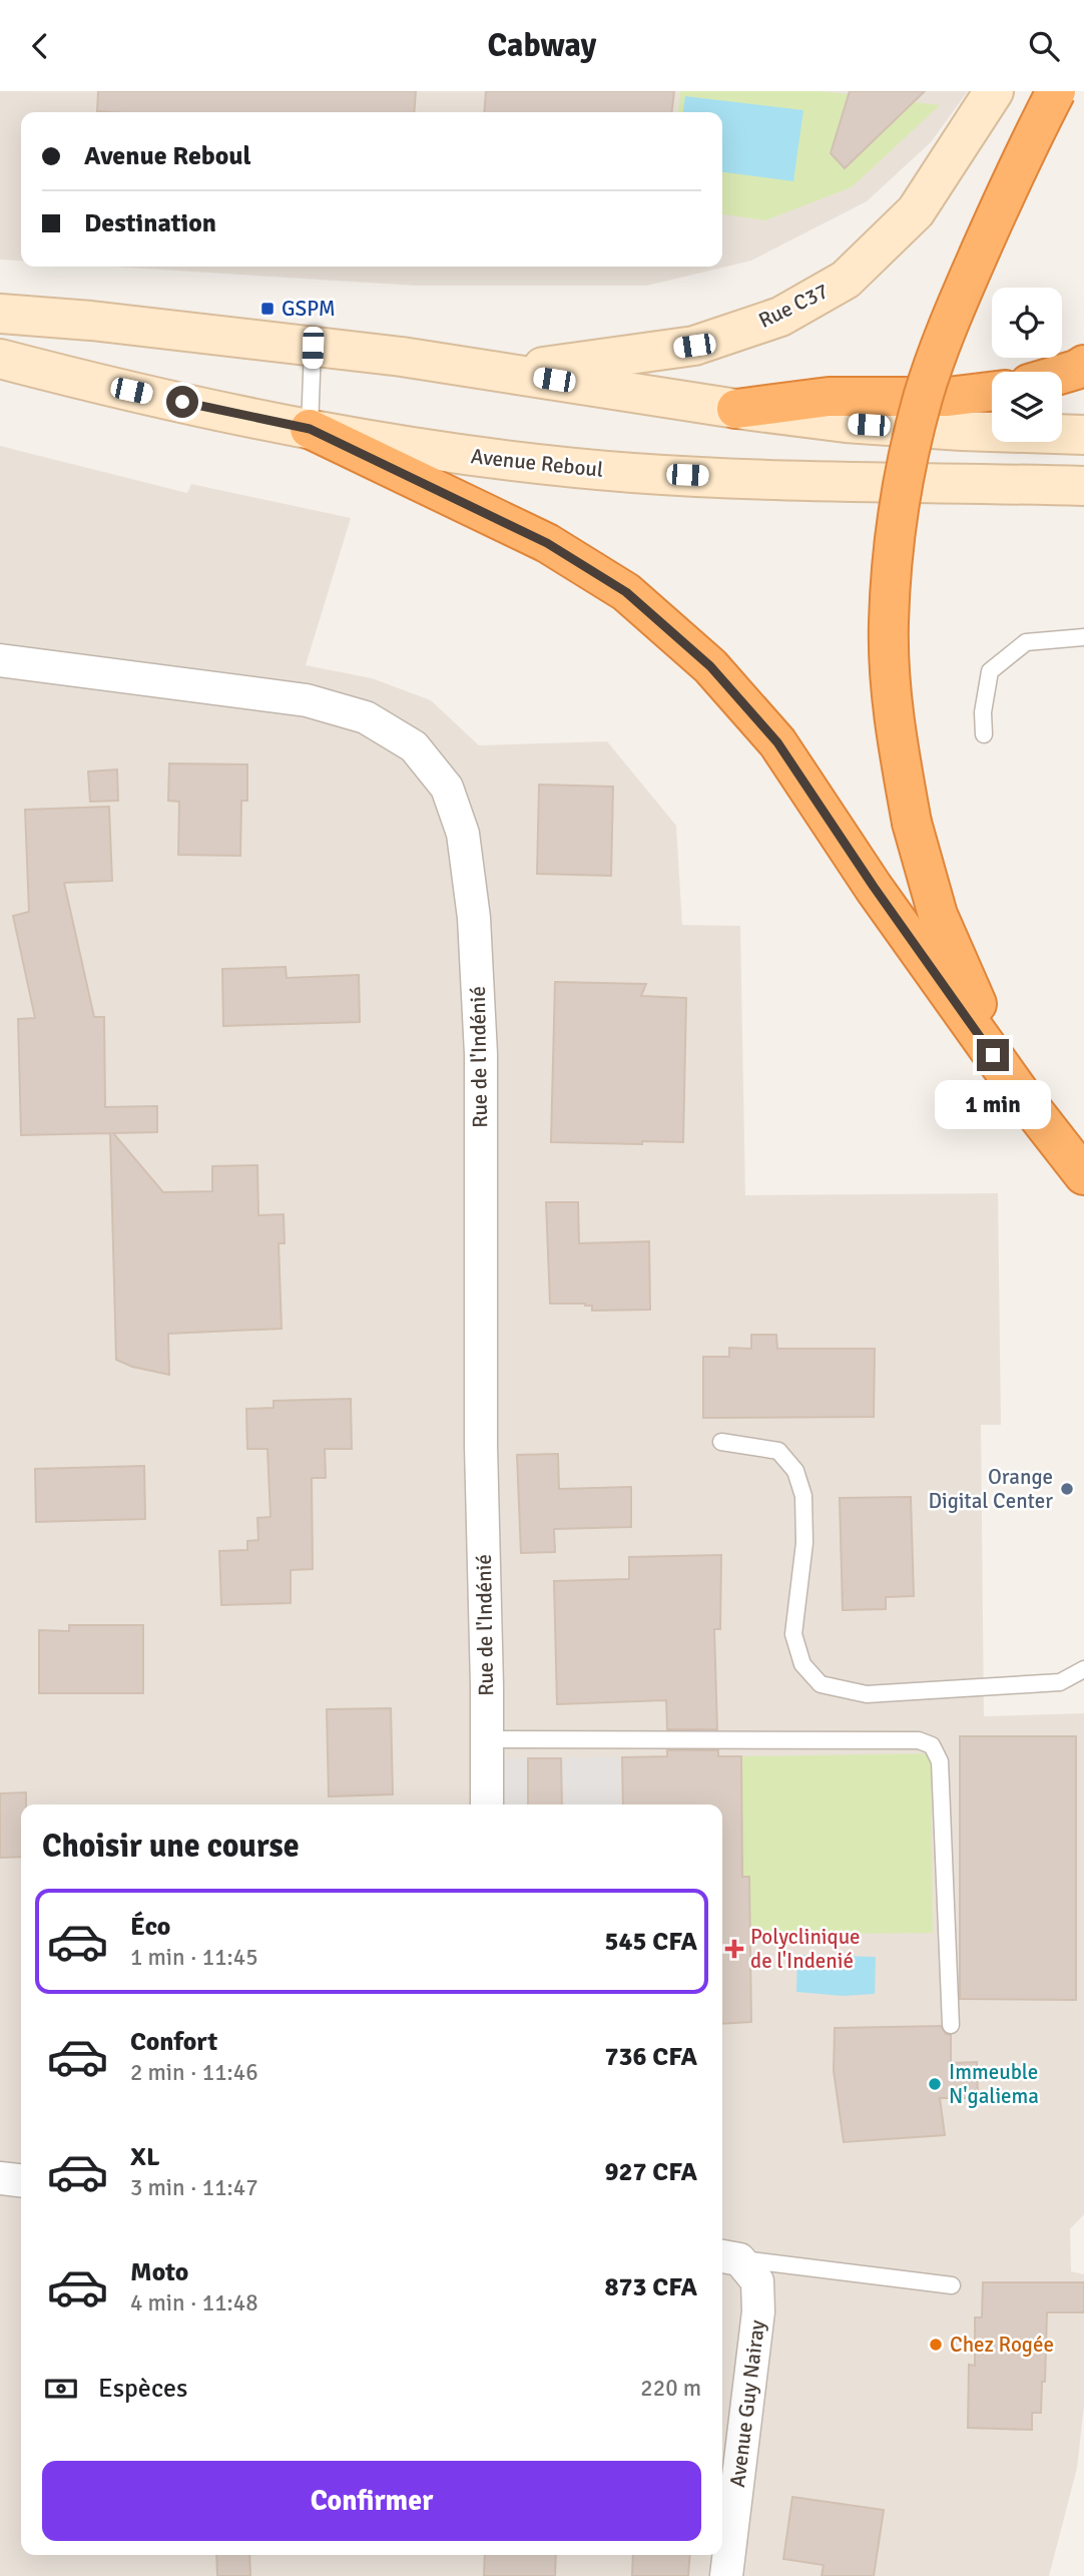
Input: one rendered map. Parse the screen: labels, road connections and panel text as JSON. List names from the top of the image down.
{
  "streets": {
    "main road": ["Rue C37", "Avenue Reboul"],
    "street": ["Rue de l'Indénié", "Avenue Guy Nairay"]
  },
  "places": {
    "transit": ["GSPM"],
    "other": ["Orange Digital Center", "Immeuble N'galiema", "Chez Rogée"],
    "health": ["Polyclinique de l'Indenié"]
  },
  "page": {
    "header": "Cabway",
    "banner": ["Avenue Reboul", "Destination"],
    "bubble": "1 min",
    "heading": "Choisir une course",
    "list": [
      {
        "name": "Éco",
        "note": "1 min · 11:45",
        "value": "545 CFA"
      },
      {
        "name": "Confort",
        "note": "2 min · 11:46",
        "value": "736 CFA"
      },
      {
        "name": "XL",
        "note": "3 min · 11:47",
        "value": "927 CFA"
      },
      {
        "name": "Moto",
        "note": "4 min · 11:48",
        "value": "873 CFA"
      }
    ],
    "pay": ["Espèces", "220 m"],
    "buttons": "Confirmer"
  }
}
